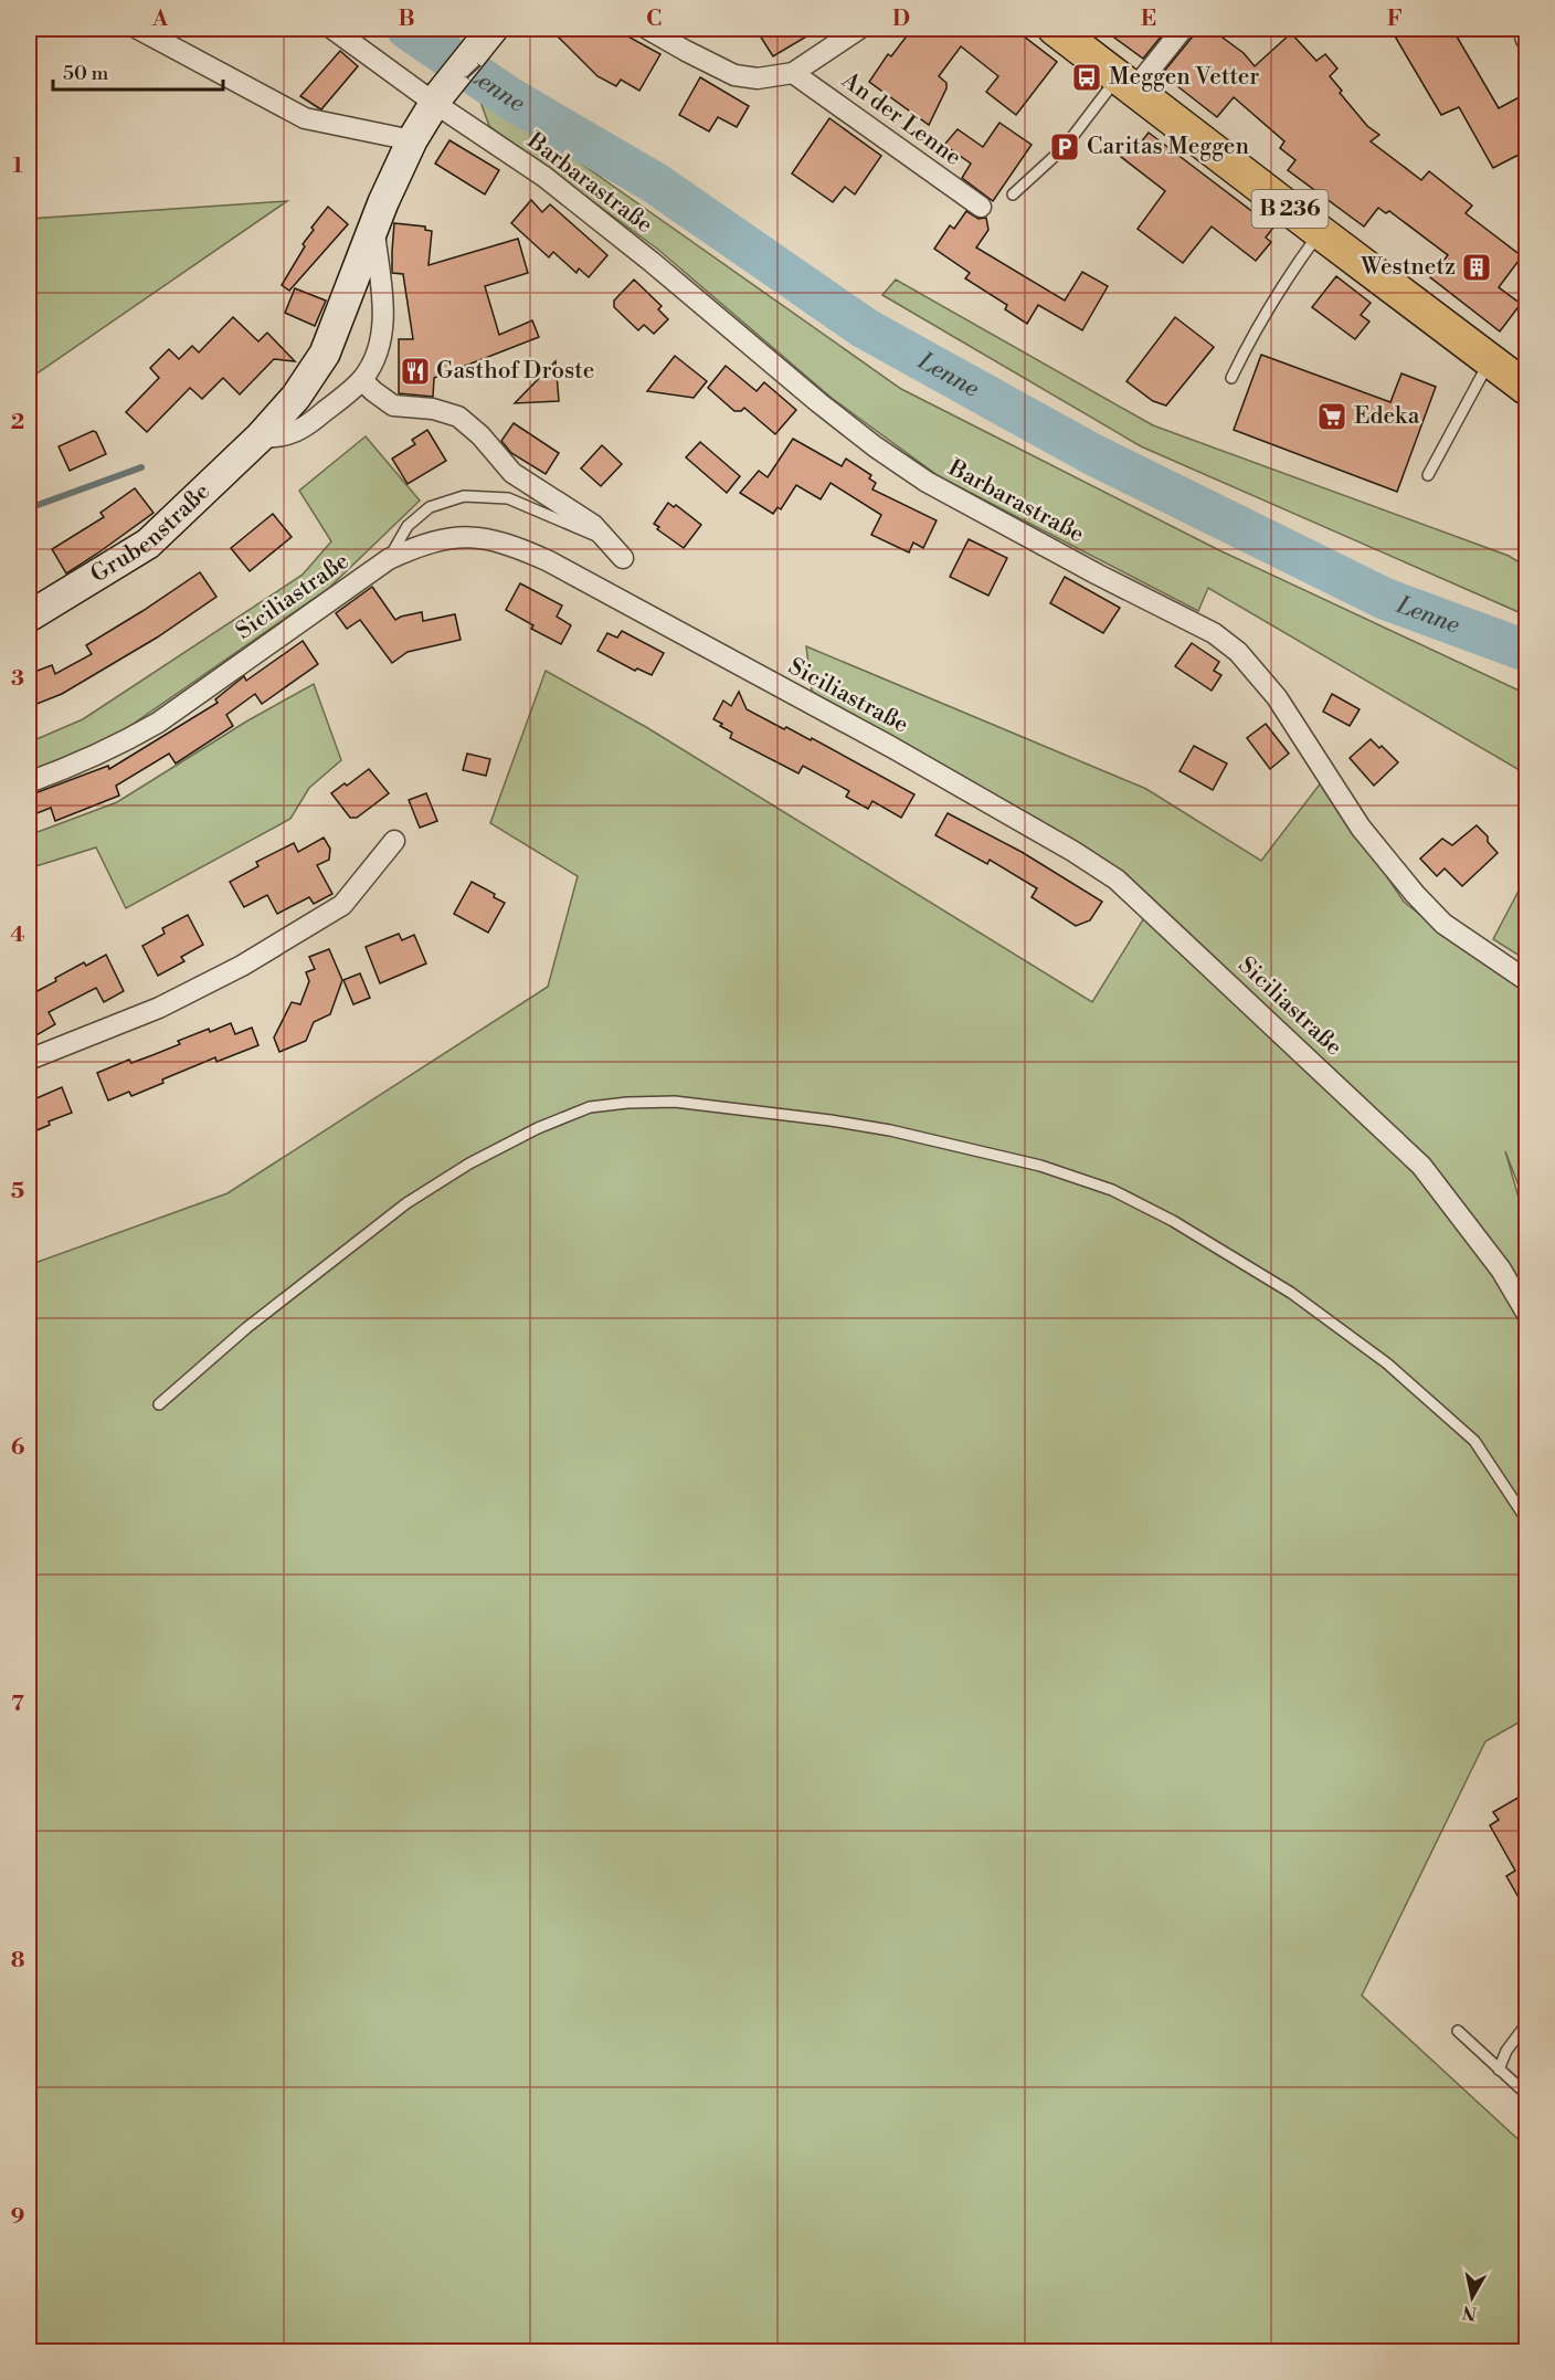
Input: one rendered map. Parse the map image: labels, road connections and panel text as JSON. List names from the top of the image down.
{
  "streets": {
    "main road": ["B 236", "Grubenstraße"],
    "street": ["An der Lenne", "Barbarastraße", "Siciliastraße"]
  },
  "crossings": [
    ["Barbarastraße", "Grubenstraße"]
  ],
  "water": ["Lenne"],
  "places": {
    "bus stop": ["Meggen Vetter"],
    "parking": ["Caritas Meggen"],
    "building": ["Westnetz"],
    "restaurant": ["Gasthof Droste"],
    "supermarket": ["Edeka"]
  },
  "scale_bar": "50 m",
  "north": "bottom",
  "grid": {
    "columns": [
      "A",
      "B",
      "C",
      "D",
      "E",
      "F"
    ],
    "rows": [
      "1",
      "2",
      "3",
      "4",
      "5",
      "6",
      "7",
      "8",
      "9"
    ]
  }
}
